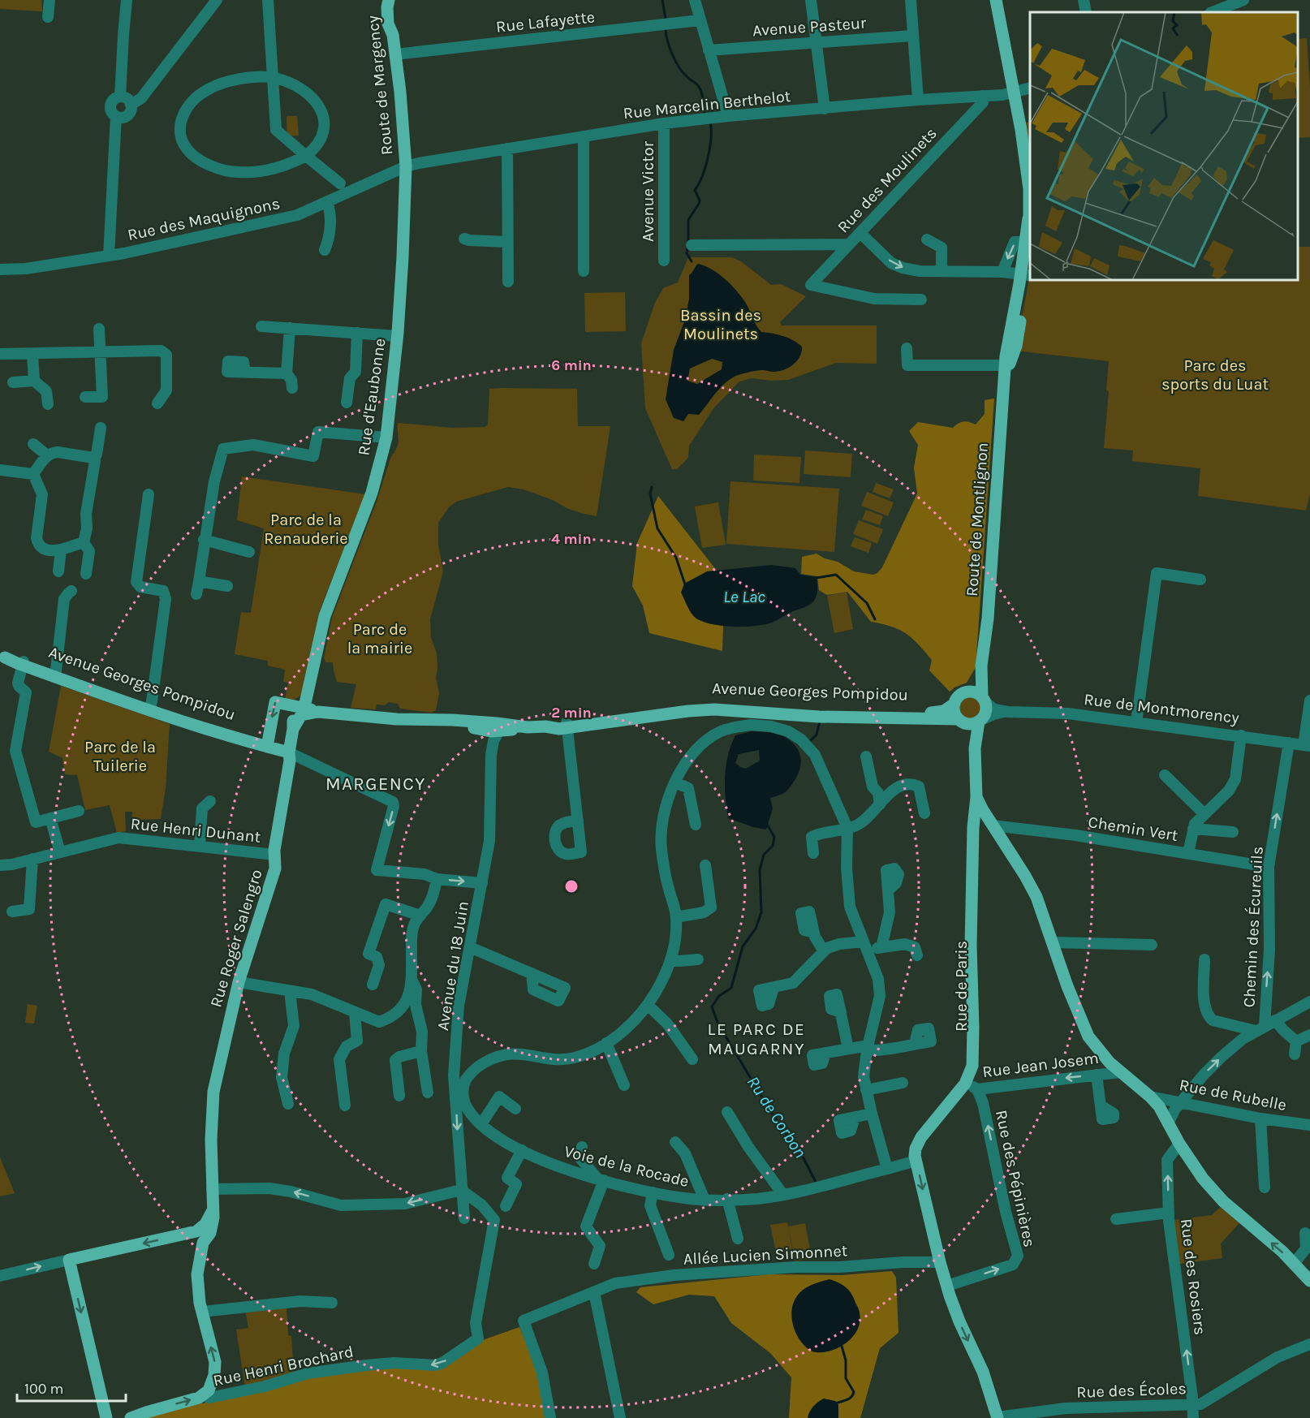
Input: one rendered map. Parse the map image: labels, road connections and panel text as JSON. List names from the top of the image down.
{
  "streets": {
    "main road": [
      "Route de Margency",
      "Rue d'Eaubonne",
      "Route de Montlignon",
      "Avenue Georges Pompidou",
      "Rue Roger Salengro",
      "Rue de Paris"
    ],
    "street": [
      "Rue Lafayette",
      "Avenue Pasteur",
      "Rue Marcelin Berthelot",
      "Rue des Moulinets",
      "Avenue Victor",
      "Rue des Maquignons",
      "Rue de Montmorency",
      "Chemin Vert",
      "Rue Henri Dunant",
      "Chemin des Écureuils",
      "Avenue du 18 Juin",
      "Rue Jean Josem",
      "Rue de Rubelle",
      "Voie de la Rocade",
      "Rue des Pépinières",
      "Allée Lucien Simonnet",
      "Rue des Rosiers",
      "Rue Henri Brochard",
      "Rue des Écoles"
    ]
  },
  "crossings": [
    ["Rue Lafayette", "Route de Margency"],
    ["Route de Margency", "Rue Marcelin Berthelot"],
    ["Route de Margency", "Rue des Maquignons"],
    ["Route de Margency", "Rue d'Eaubonne"],
    ["Rue Marcelin Berthelot", "Rue des Moulinets"],
    ["Rue Marcelin Berthelot", "Avenue Victor"],
    ["Rue Marcelin Berthelot", "Rue des Maquignons"],
    ["Rue Marcelin Berthelot", "Rue d'Eaubonne"],
    ["Rue Marcelin Berthelot", "Route de Montlignon"],
    ["Rue des Maquignons", "Rue d'Eaubonne"],
    ["Rue d'Eaubonne", "Avenue Georges Pompidou"],
    ["Route de Montlignon", "Avenue Georges Pompidou"],
    ["Route de Montlignon", "Rue de Montmorency"],
    ["Route de Montlignon", "Rue de Paris"],
    ["Avenue Georges Pompidou", "Rue de Montmorency"],
    ["Avenue Georges Pompidou", "Rue Roger Salengro"],
    ["Avenue Georges Pompidou", "Avenue du 18 Juin"],
    ["Avenue Georges Pompidou", "Rue de Paris"],
    ["Rue de Montmorency", "Chemin des Écureuils"],
    ["Rue de Montmorency", "Rue de Paris"],
    ["Chemin Vert", "Chemin des Écureuils"],
    ["Rue Henri Dunant", "Rue Roger Salengro"],
    ["Rue Roger Salengro", "Rue Henri Brochard"],
    ["Avenue du 18 Juin", "Rue Henri Brochard"],
    ["Rue de Paris", "Rue Jean Josem"],
    ["Rue de Paris", "Rue des Pépinières"],
    ["Rue de Paris", "Allée Lucien Simonnet"],
    ["Rue de Paris", "Rue des Écoles"],
    ["Rue Jean Josem", "Rue des Pépinières"],
    ["Rue des Rosiers", "Rue des Écoles"]
  ],
  "one_way": ["Rue Jean Josem", "Rue des Rosiers"],
  "districts": ["MARGENCY", "LE PARC DE MAUGARNY"],
  "water": ["Le Lac", "Ru de Corbon"],
  "parks": [
    "Bassin des Moulinets",
    "Parc des sports du Luat",
    "Parc de la Renauderie",
    "Parc de la mairie",
    "Parc de la Tuilerie"
  ],
  "scale_bar": "100 m",
  "rings": ["6 min", "4 min", "2 min"]
}
